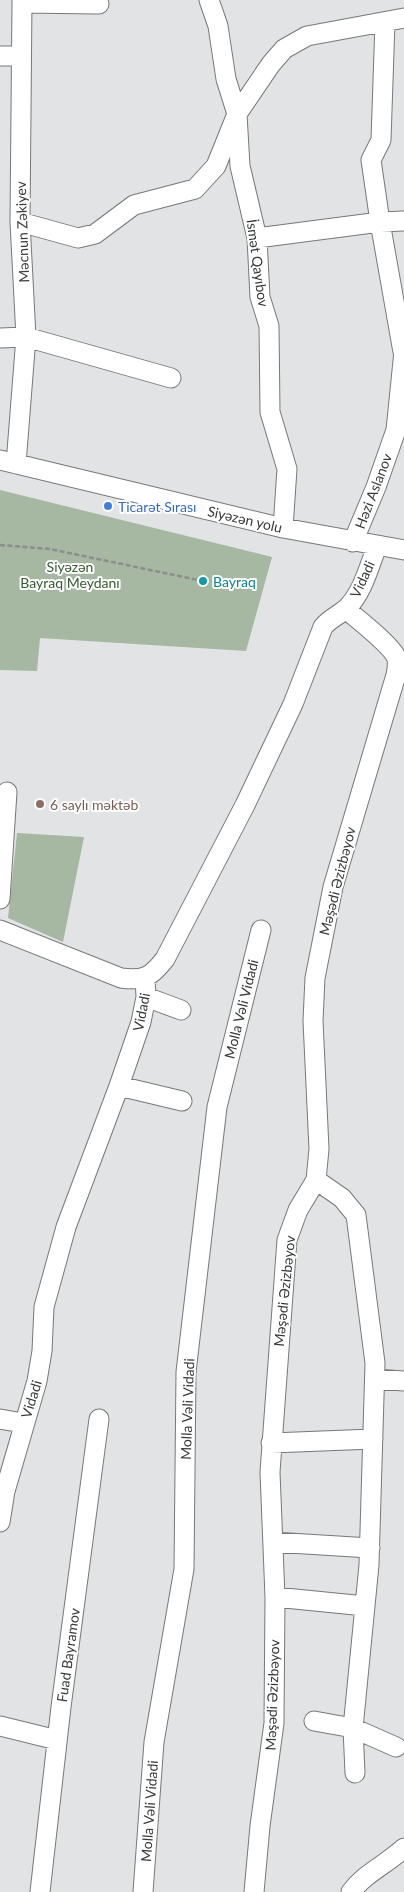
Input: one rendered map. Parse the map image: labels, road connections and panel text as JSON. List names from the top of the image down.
{
  "streets": {
    "street": [
      "Məcnun Zəkiyev",
      "İsmət Qayıbov",
      "Həzi Aslanov",
      "Siyəzən yolu",
      "Vidadi",
      "Məşədi Əzizbəyov",
      "Molla Vəli Vidadi",
      "Fuad Bayramov"
    ]
  },
  "crossings": [
    ["Məcnun Zəkiyev", "Siyəzən yolu"],
    ["İsmət Qayıbov", "Siyəzən yolu"],
    ["Həzi Aslanov", "Siyəzən yolu"],
    ["Siyəzən yolu", "Vidadi"],
    ["Vidadi", "Məşədi Əzizbəyov"]
  ],
  "parks": ["Siyəzən Bayraq Meydanı"],
  "places": ["Ticarət Sırası", "Bayraq", "6 saylı məktəb"]
}
